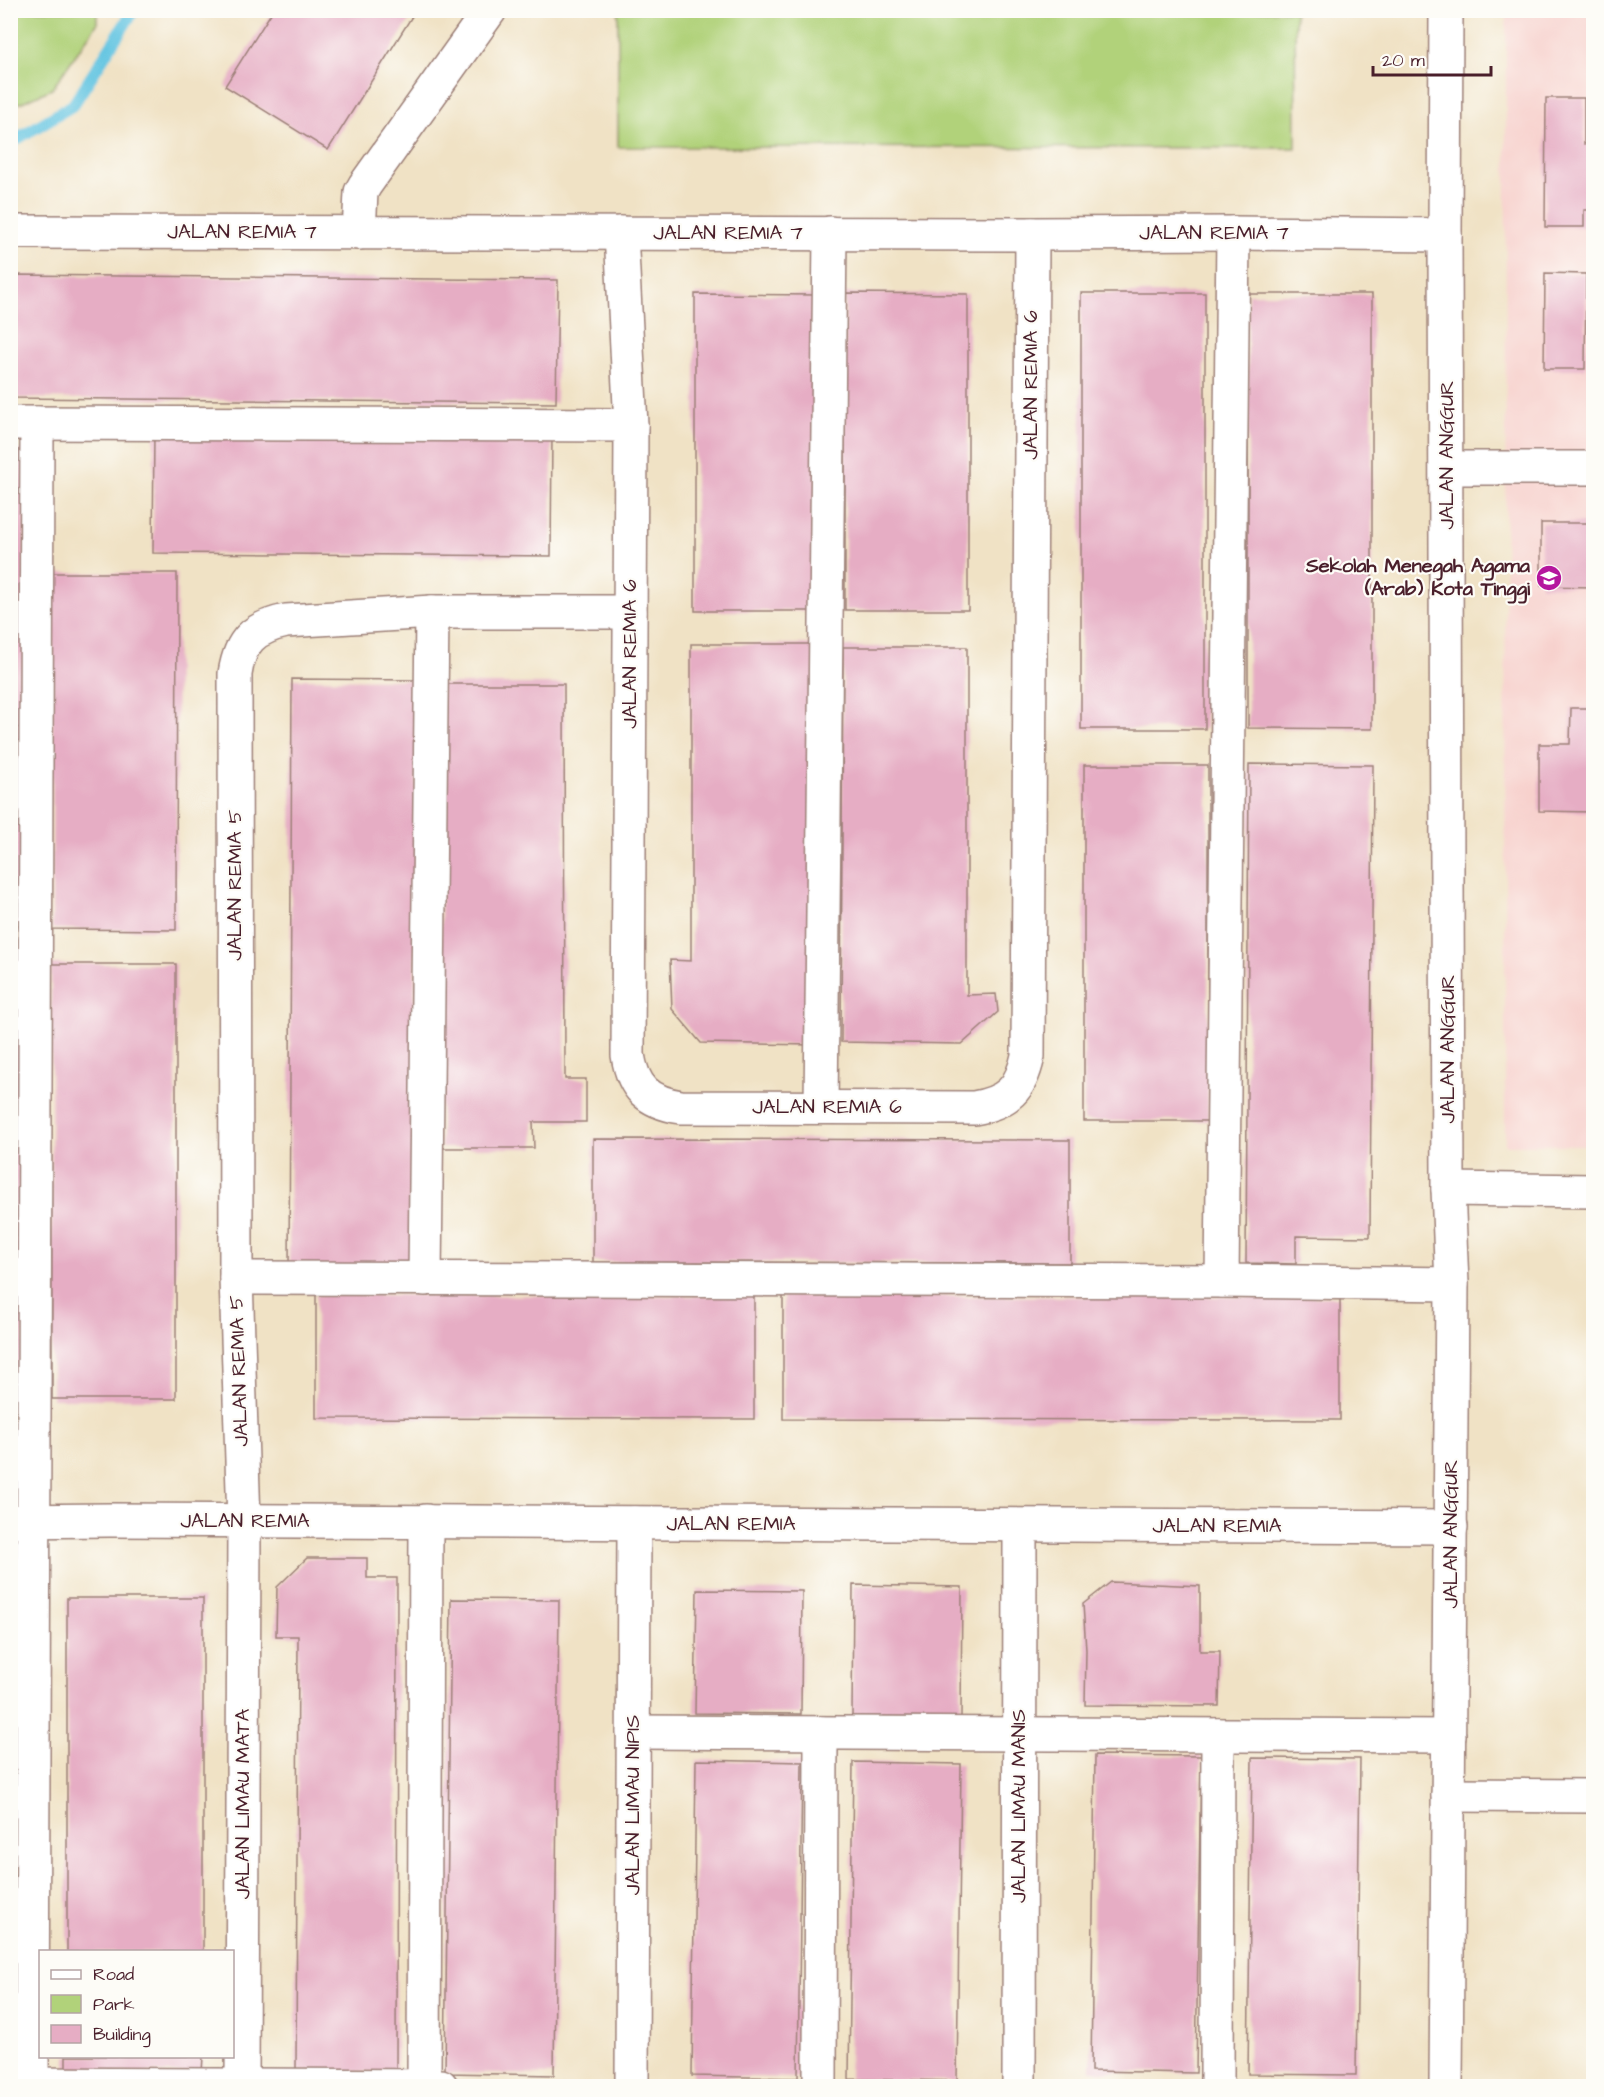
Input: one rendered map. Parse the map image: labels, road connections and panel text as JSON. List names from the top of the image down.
{
  "streets": {
    "street": [
      "JALAN REMIA 7",
      "JALAN REMIA 6",
      "JALAN ANGGUR",
      "JALAN REMIA 5",
      "JALAN REMIA",
      "JALAN LIMAU MATA",
      "JALAN LIMAU NIPIS",
      "JALAN LIMAU MANIS"
    ]
  },
  "crossings": [
    ["JALAN REMIA 7", "JALAN REMIA 6"],
    ["JALAN REMIA 7", "JALAN ANGGUR"],
    ["JALAN REMIA 6", "JALAN REMIA 5"],
    ["JALAN ANGGUR", "JALAN REMIA"],
    ["JALAN REMIA 5", "JALAN REMIA"],
    ["JALAN REMIA 5", "JALAN LIMAU MATA"],
    ["JALAN REMIA", "JALAN LIMAU MATA"],
    ["JALAN REMIA", "JALAN LIMAU NIPIS"],
    ["JALAN REMIA", "JALAN LIMAU MANIS"]
  ],
  "places": {
    "school or university": ["Sekolah Menegah Agama (Arab) Kota Tinggi"]
  },
  "legend": ["Road", "Park", "Building"],
  "scale_bar": "20 m"
}
